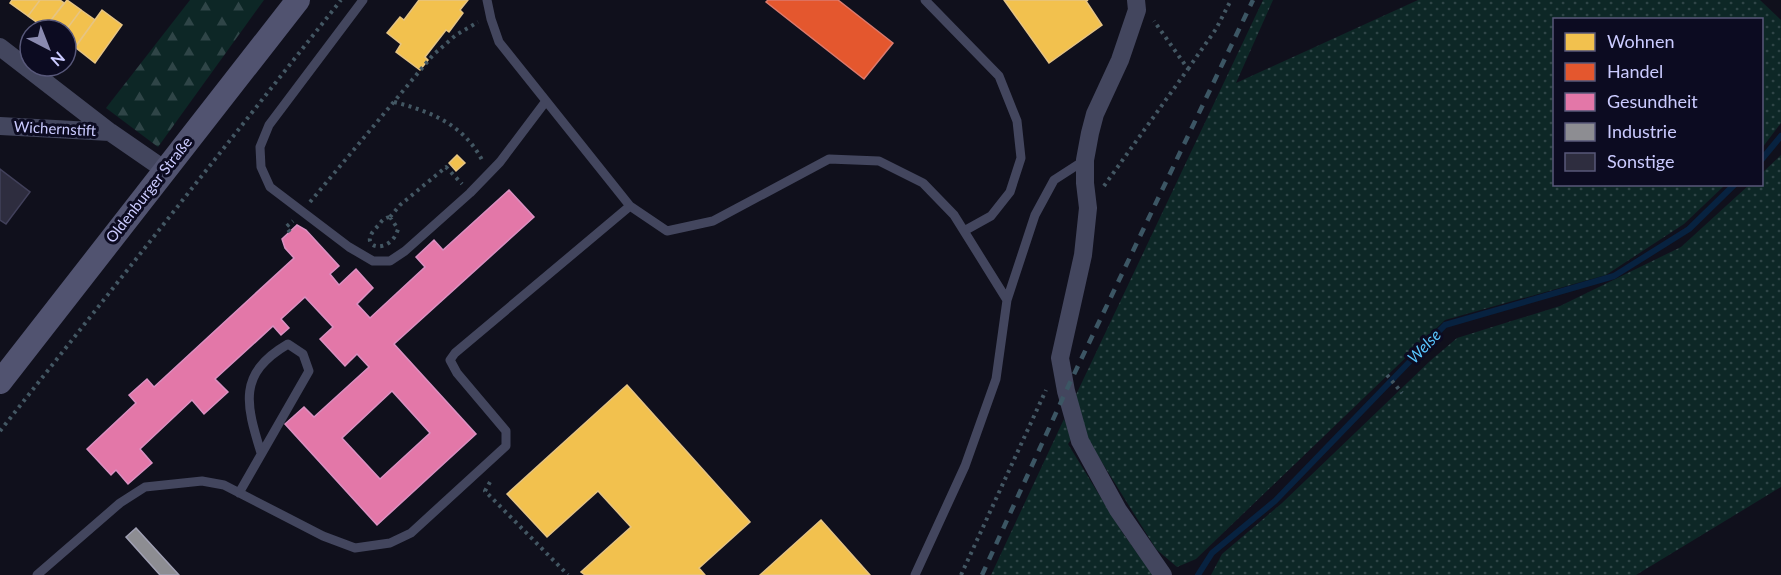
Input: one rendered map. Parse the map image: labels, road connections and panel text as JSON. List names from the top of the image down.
{
  "streets": {
    "main road": ["Oldenburger Straße"],
    "street": ["Wichernstift"]
  },
  "crossings": [
    ["Wichernstift", "Oldenburger Straße"]
  ],
  "water": ["Welse"],
  "legend": [
    "Wohnen",
    "Handel",
    "Gesundheit",
    "Industrie",
    "Sonstige"
  ],
  "north": "bottom right"
}
